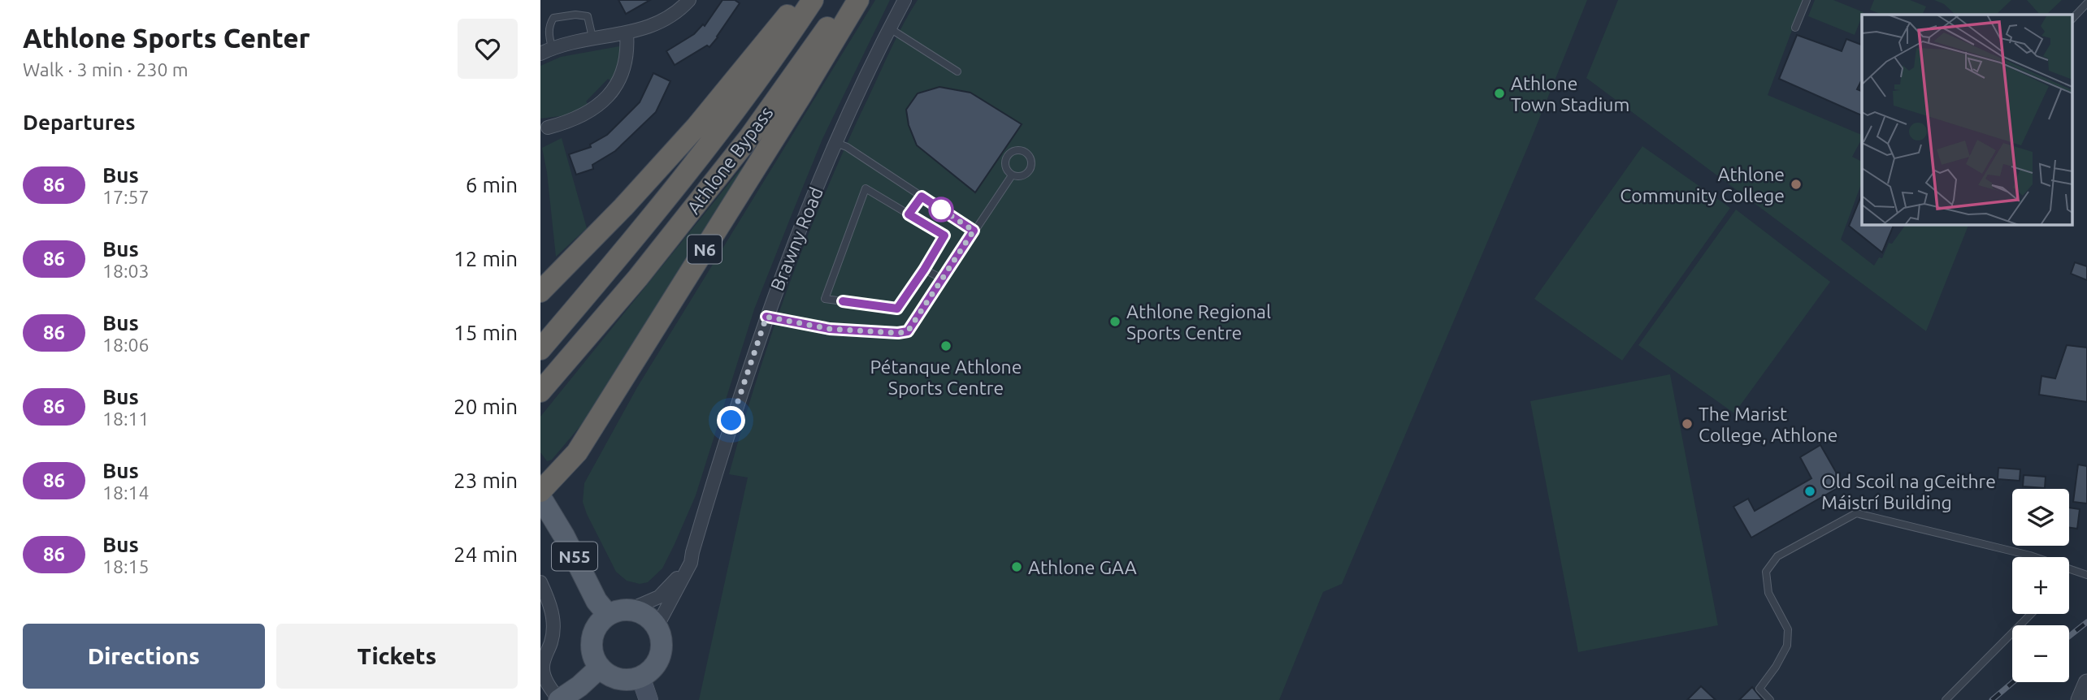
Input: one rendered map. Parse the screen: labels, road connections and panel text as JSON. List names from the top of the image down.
{
  "streets": {
    "highway": ["Athlone Bypass", "N6"],
    "main road": ["N55"],
    "street": ["Brawny Road"]
  },
  "crossings": [
    ["Brawny Road", "N55"]
  ],
  "places": [
    "Athlone Town Stadium",
    "Athlone Community College",
    "Athlone Regional Sports Centre",
    "Pétanque Athlone Sports Centre",
    "The Marist College, Athlone",
    "Old Scoil na gCeithre Máistrí Building",
    "Athlone GAA"
  ],
  "lines": ["bus line 86"],
  "page": {
    "heading": [
      ["Athlone Sports Center", "Walk · 3 min · 230 m"],
      "Departures"
    ],
    "list": [
      {
        "mark": "86",
        "name": "Bus",
        "note": "17:57",
        "value": "6 min"
      },
      {
        "mark": "86",
        "name": "Bus",
        "note": "18:03",
        "value": "12 min"
      },
      {
        "mark": "86",
        "name": "Bus",
        "note": "18:06",
        "value": "15 min"
      },
      {
        "mark": "86",
        "name": "Bus",
        "note": "18:11",
        "value": "20 min"
      },
      {
        "mark": "86",
        "name": "Bus",
        "note": "18:14",
        "value": "23 min"
      },
      {
        "mark": "86",
        "name": "Bus",
        "note": "18:15",
        "value": "24 min"
      }
    ],
    "map_buttons": ["+", "−"],
    "buttons": ["Directions", "Tickets"]
  }
}
